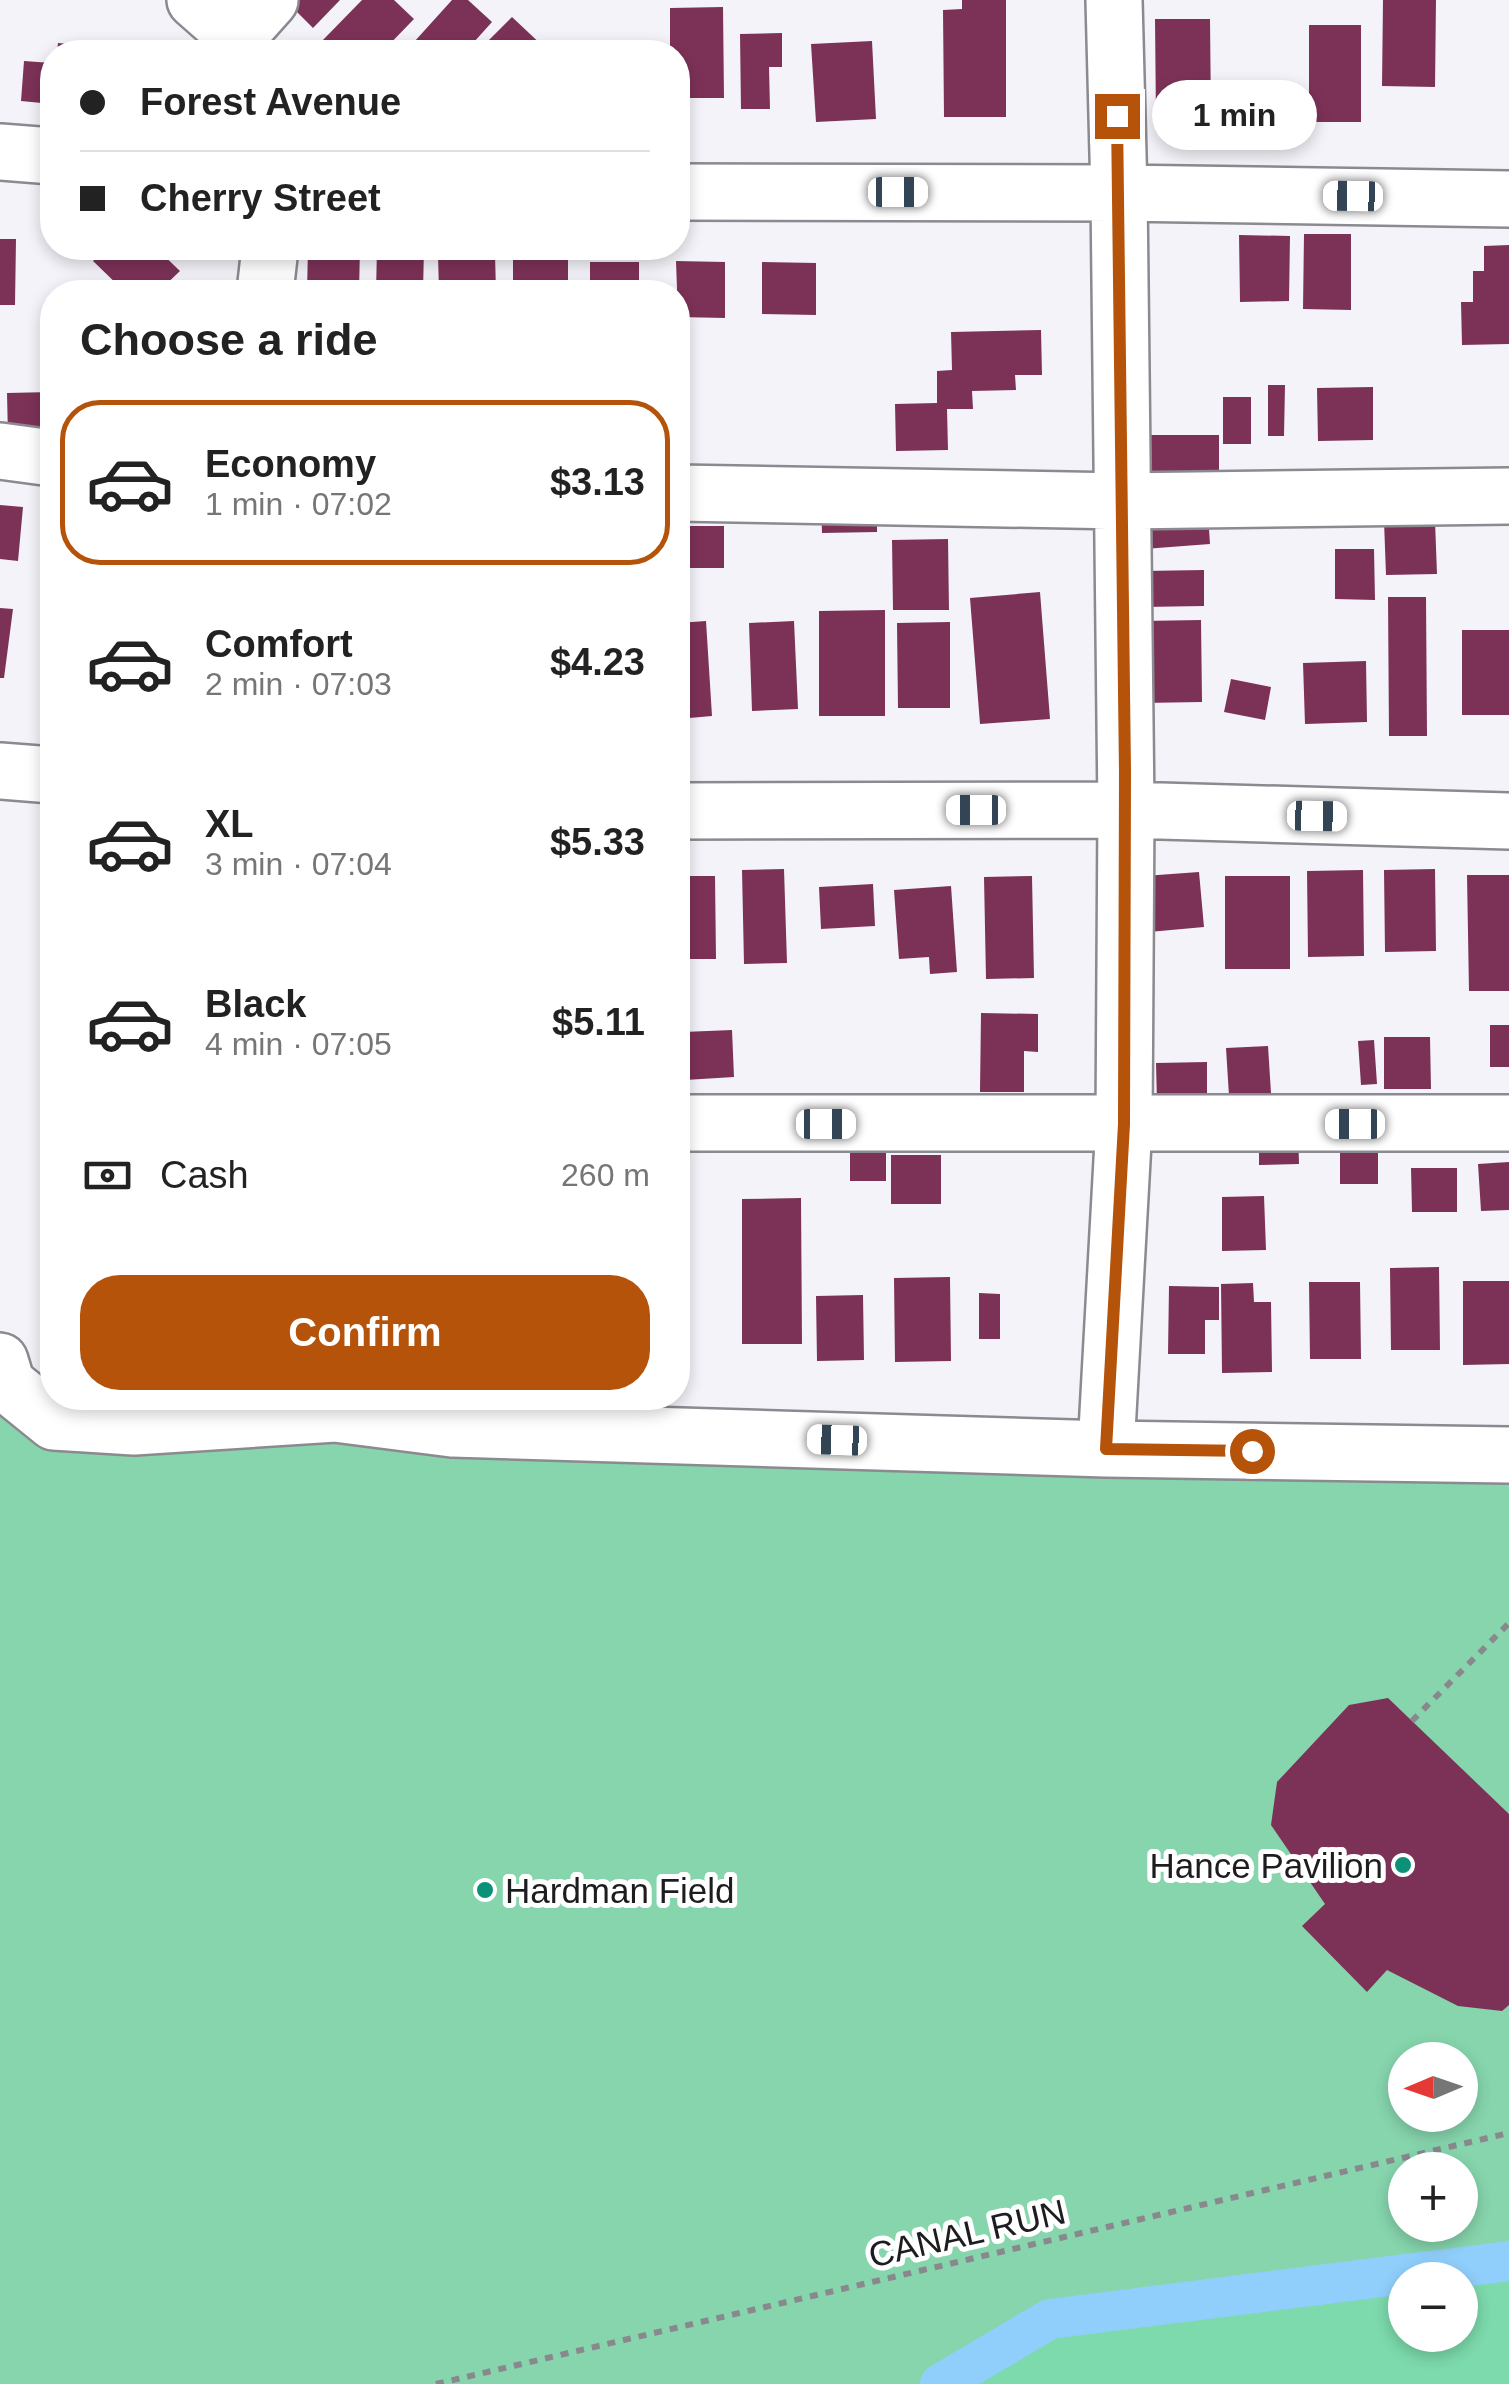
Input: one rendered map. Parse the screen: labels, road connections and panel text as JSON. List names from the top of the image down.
{
  "streets": {
    "path": ["CANAL RUN"]
  },
  "places": ["Hance Pavilion", "Hardman Field"],
  "north": "left",
  "page": {
    "banner": ["Forest Avenue", "Cherry Street"],
    "bubble": "1 min",
    "heading": "Choose a ride",
    "list": [
      {
        "name": "Economy",
        "note": "1 min · 07:02",
        "value": "$3.13"
      },
      {
        "name": "Comfort",
        "note": "2 min · 07:03",
        "value": "$4.23"
      },
      {
        "name": "XL",
        "note": "3 min · 07:04",
        "value": "$5.33"
      },
      {
        "name": "Black",
        "note": "4 min · 07:05",
        "value": "$5.11"
      }
    ],
    "pay": ["Cash", "260 m"],
    "buttons": "Confirm",
    "map_buttons": ["+", "−"]
  }
}
